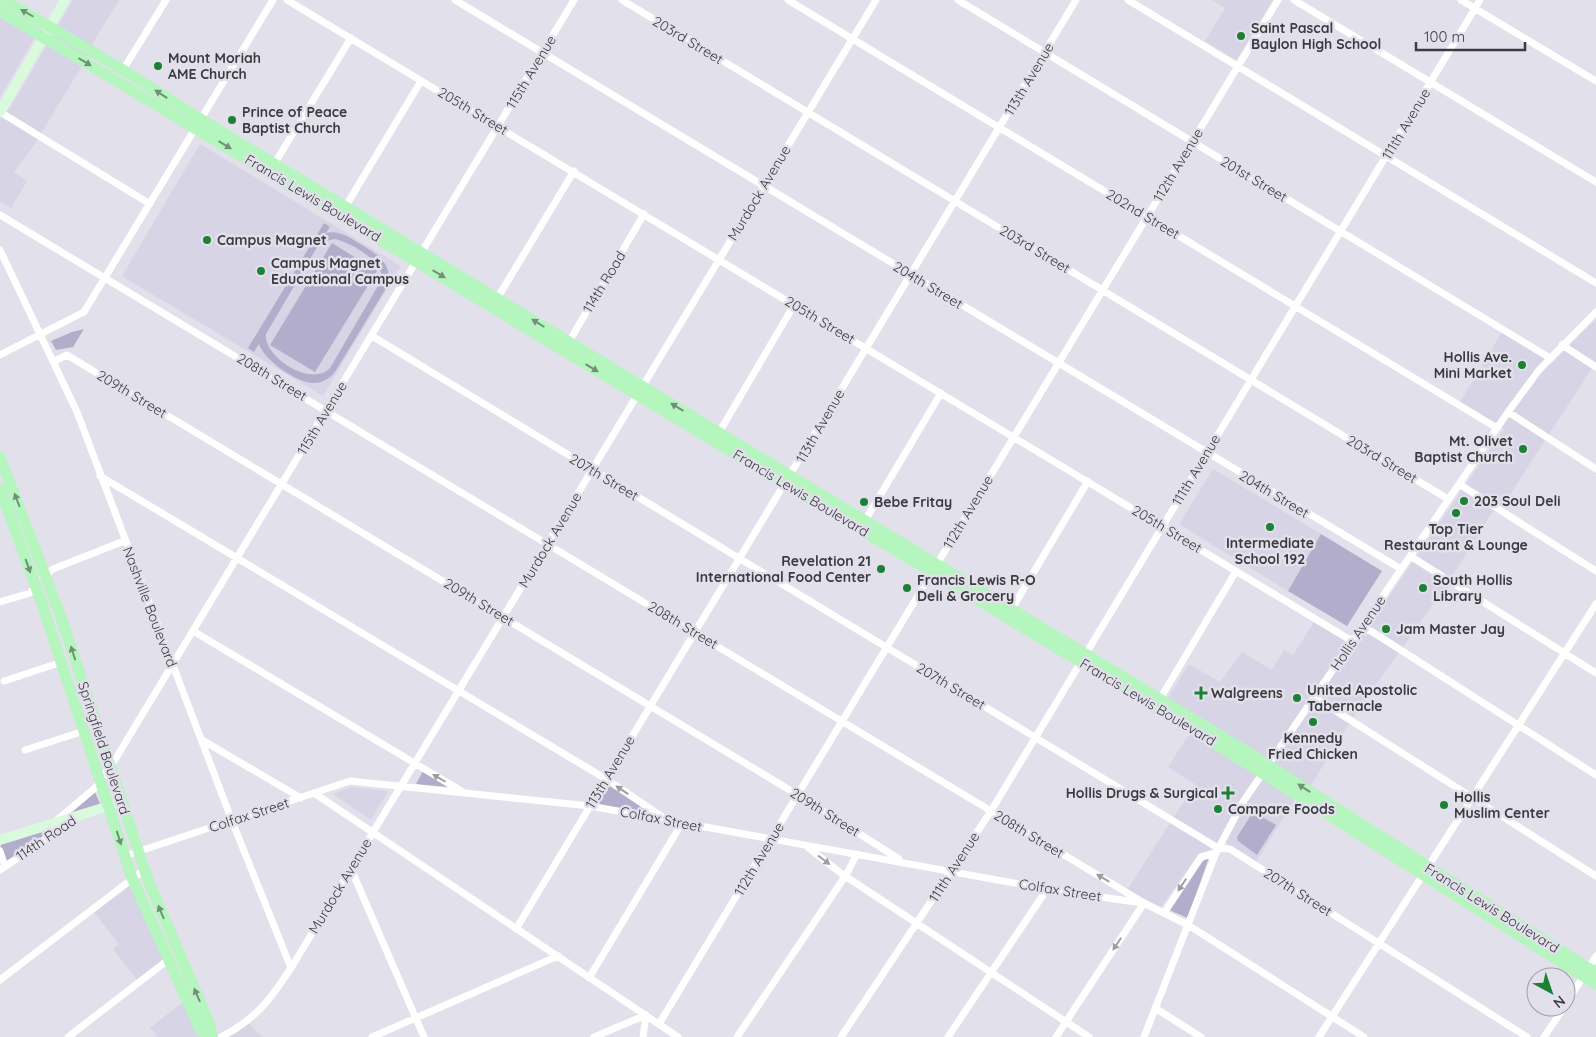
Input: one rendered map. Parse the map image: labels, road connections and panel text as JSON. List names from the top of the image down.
{
  "streets": {
    "main road": [
      "115th Avenue",
      "Francis Lewis Boulevard",
      "114th Road",
      "Springfield Boulevard"
    ],
    "street": [
      "203rd Street",
      "113th Avenue",
      "205th Street",
      "111th Avenue",
      "112th Avenue",
      "201st Street",
      "Murdock Avenue",
      "202nd Street",
      "204th Street",
      "208th Street",
      "209th Street",
      "207th Street",
      "Nashville Boulevard",
      "Hollis Avenue",
      "Colfax Street"
    ]
  },
  "crossings": [
    ["203rd Street", "113th Avenue"],
    ["203rd Street", "111th Avenue"],
    ["203rd Street", "112th Avenue"],
    ["203rd Street", "Murdock Avenue"],
    ["203rd Street", "Hollis Avenue"],
    ["115th Avenue", "205th Street"],
    ["115th Avenue", "Francis Lewis Boulevard"],
    ["115th Avenue", "114th Road"],
    ["115th Avenue", "204th Street"],
    ["115th Avenue", "208th Street"],
    ["115th Avenue", "209th Street"],
    ["115th Avenue", "207th Street"],
    ["115th Avenue", "Nashville Boulevard"],
    ["115th Avenue", "Springfield Boulevard"],
    ["113th Avenue", "205th Street"],
    ["113th Avenue", "201st Street"],
    ["113th Avenue", "Francis Lewis Boulevard"],
    ["113th Avenue", "202nd Street"],
    ["113th Avenue", "204th Street"],
    ["113th Avenue", "208th Street"],
    ["113th Avenue", "209th Street"],
    ["113th Avenue", "207th Street"],
    ["113th Avenue", "Colfax Street"],
    ["205th Street", "111th Avenue"],
    ["205th Street", "112th Avenue"],
    ["205th Street", "Murdock Avenue"],
    ["205th Street", "114th Road"],
    ["205th Street", "Hollis Avenue"],
    ["111th Avenue", "201st Street"],
    ["111th Avenue", "Francis Lewis Boulevard"],
    ["111th Avenue", "202nd Street"],
    ["111th Avenue", "204th Street"],
    ["111th Avenue", "208th Street"],
    ["111th Avenue", "207th Street"],
    ["111th Avenue", "Colfax Street"],
    ["112th Avenue", "201st Street"],
    ["112th Avenue", "Francis Lewis Boulevard"],
    ["112th Avenue", "202nd Street"],
    ["112th Avenue", "204th Street"],
    ["112th Avenue", "208th Street"],
    ["112th Avenue", "209th Street"],
    ["112th Avenue", "207th Street"],
    ["112th Avenue", "Colfax Street"],
    ["201st Street", "Hollis Avenue"],
    ["Murdock Avenue", "Francis Lewis Boulevard"],
    ["Murdock Avenue", "202nd Street"],
    ["Murdock Avenue", "204th Street"],
    ["Murdock Avenue", "208th Street"],
    ["Murdock Avenue", "209th Street"],
    ["Murdock Avenue", "207th Street"],
    ["Murdock Avenue", "Nashville Boulevard"],
    ["Murdock Avenue", "Colfax Street"],
    ["Francis Lewis Boulevard", "114th Road"],
    ["Francis Lewis Boulevard", "Hollis Avenue"],
    ["202nd Street", "Hollis Avenue"],
    ["114th Road", "Springfield Boulevard"],
    ["204th Street", "Hollis Avenue"],
    ["208th Street", "Hollis Avenue"],
    ["208th Street", "Colfax Street"],
    ["209th Street", "Nashville Boulevard"],
    ["209th Street", "Colfax Street"],
    ["207th Street", "Hollis Avenue"],
    ["Nashville Boulevard", "Colfax Street"],
    ["Springfield Boulevard", "Colfax Street"]
  ],
  "places": {
    "other": [
      "Saint Pascal Baylon High School",
      "Mount Moriah AME Church",
      "Prince of Peace Baptist Church",
      "Campus Magnet",
      "Campus Magnet Educational Campus",
      "Hollis Ave. Mini Market",
      "Mt. Olivet Baptist Church",
      "203 Soul Deli",
      "Bebe Fritay",
      "Top Tier Restaurant & Lounge",
      "Intermediate School 192",
      "Revelation 21 International Food Center",
      "Francis Lewis R-O Deli & Grocery",
      "South Hollis Library",
      "Jam Master Jay",
      "United Apostolic Tabernacle",
      "Kennedy Fried Chicken",
      "Hollis Muslim Center",
      "Compare Foods"
    ],
    "health": ["Walgreens", "Hollis Drugs & Surgical"]
  },
  "scale_bar": "100 m",
  "north": "bottom right"
}
